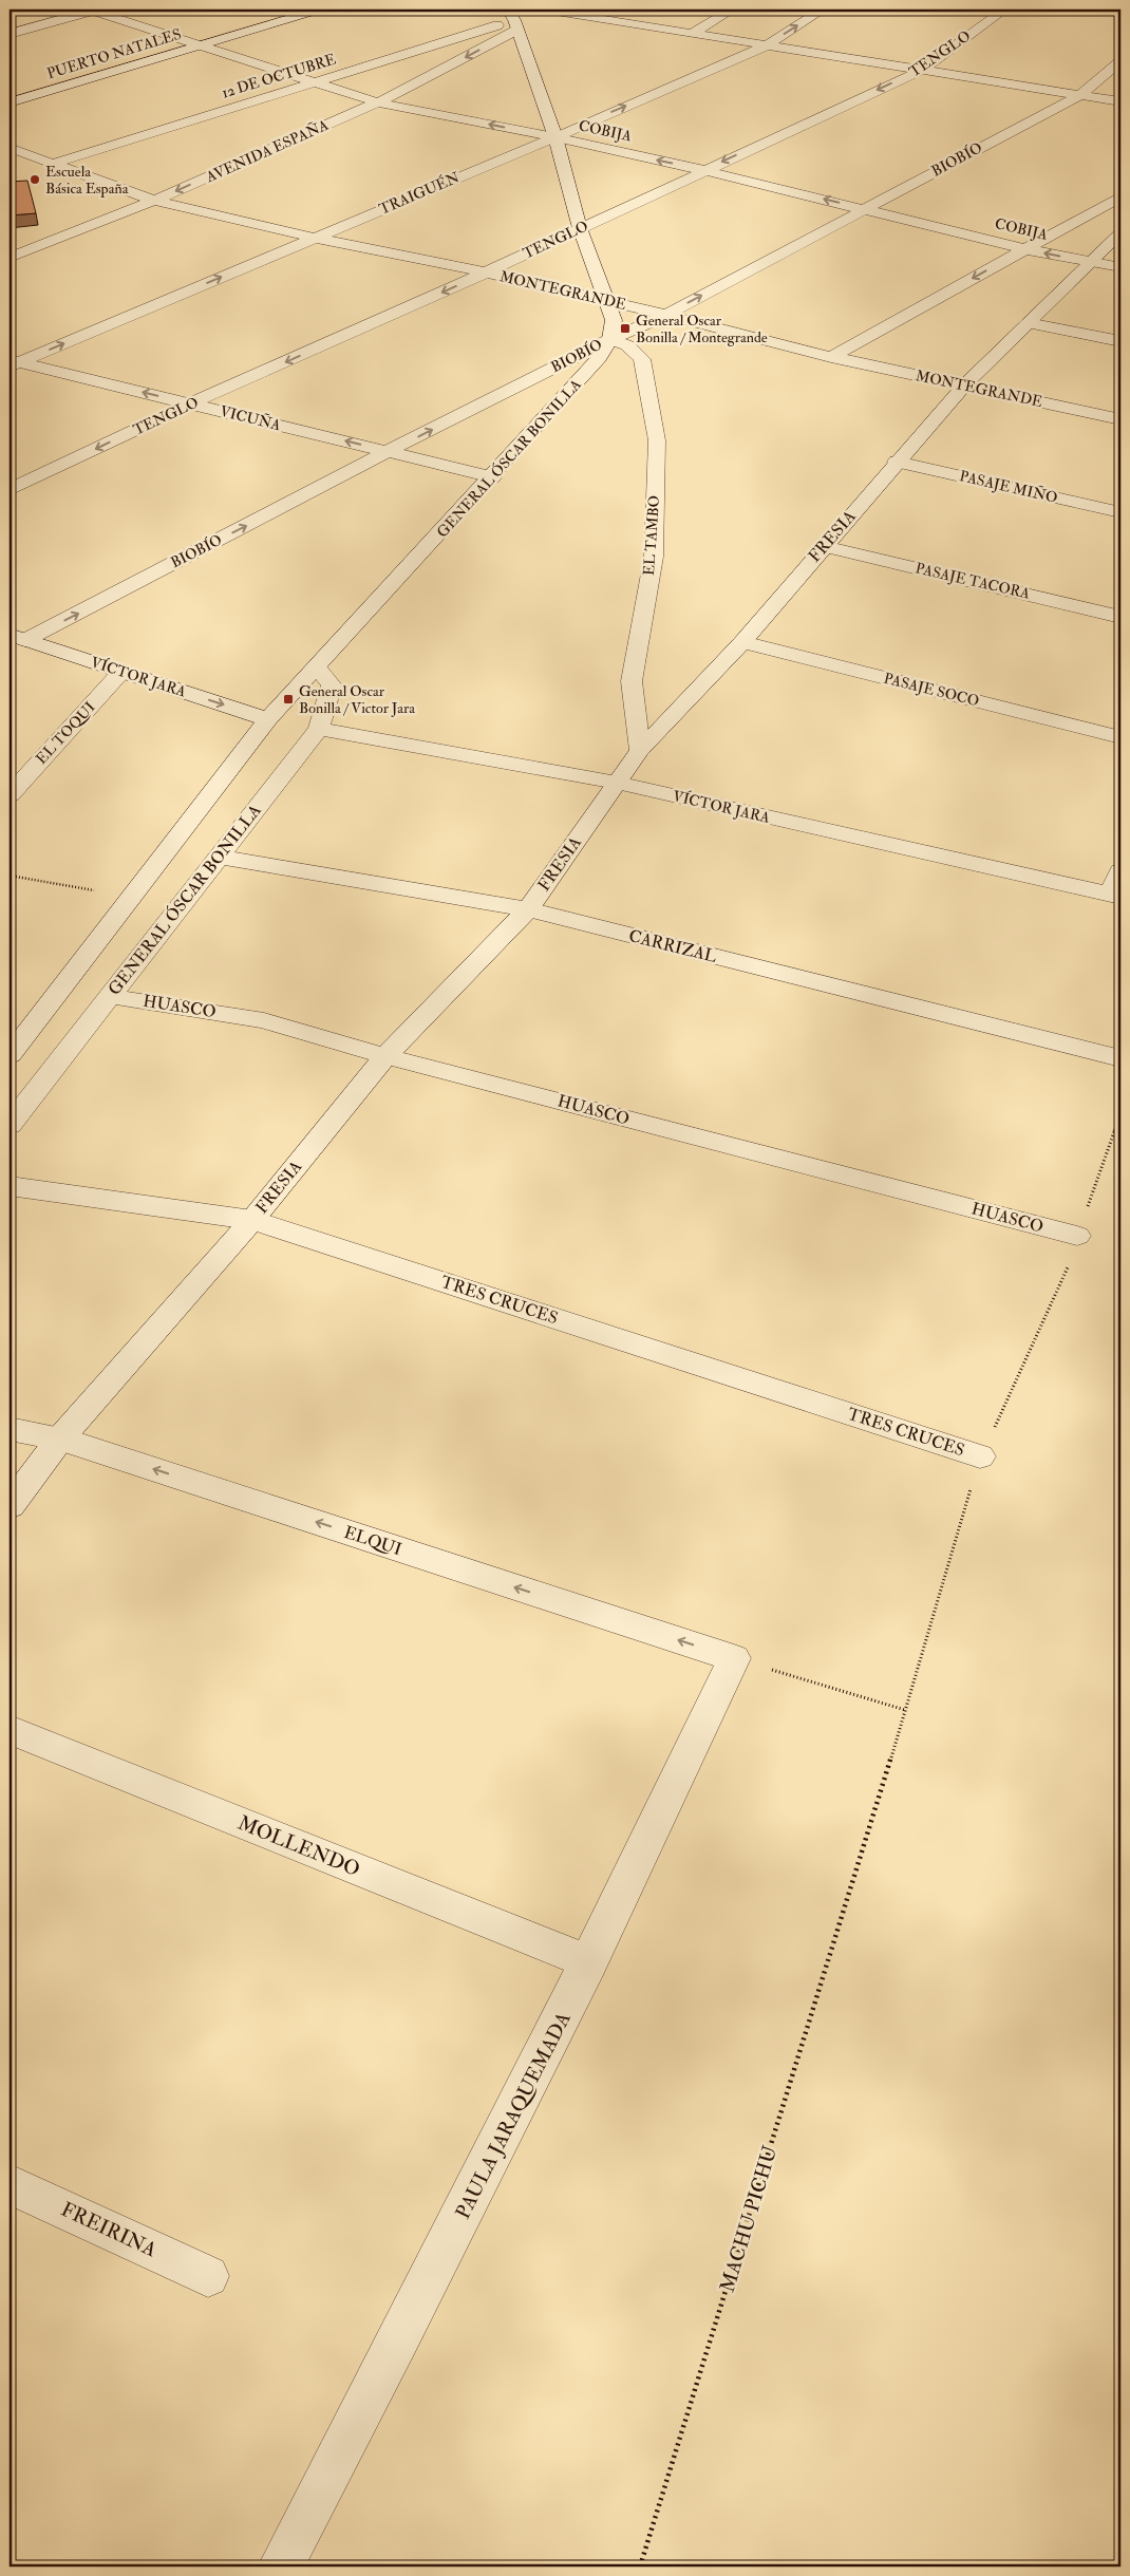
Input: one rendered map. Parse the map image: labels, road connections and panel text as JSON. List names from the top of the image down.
{
  "streets": {
    "street": [
      "PUERTO NATALES",
      "TENGLO",
      "12 DE OCTUBRE",
      "COBIJA",
      "AVENIDA ESPAÑA",
      "BIOBÍO",
      "TRAIGUÉN",
      "MONTEGRANDE",
      "VICUÑA",
      "GENERAL ÓSCAR BONILLA",
      "PASAJE MIÑO",
      "EL TAMBO",
      "FRESIA",
      "PASAJE TACORA",
      "VÍCTOR JARA",
      "PASAJE SOCO",
      "EL TOQUI",
      "CARRIZAL",
      "HUASCO",
      "TRES CRUCES",
      "ELQUI",
      "MOLLENDO",
      "PAULA JARAQUEMADA",
      "FREIRINA"
    ],
    "path": ["MACHU PICHU"]
  },
  "crossings": [
    ["PUERTO NATALES", "COBIJA"],
    ["TENGLO", "COBIJA"],
    ["TENGLO", "MONTEGRANDE"],
    ["TENGLO", "VICUÑA"],
    ["12 DE OCTUBRE", "COBIJA"],
    ["12 DE OCTUBRE", "AVENIDA ESPAÑA"],
    ["12 DE OCTUBRE", "MONTEGRANDE"],
    ["COBIJA", "AVENIDA ESPAÑA"],
    ["COBIJA", "BIOBÍO"],
    ["COBIJA", "TRAIGUÉN"],
    ["COBIJA", "FRESIA"],
    ["AVENIDA ESPAÑA", "MONTEGRANDE"],
    ["BIOBÍO", "MONTEGRANDE"],
    ["BIOBÍO", "VICUÑA"],
    ["BIOBÍO", "GENERAL ÓSCAR BONILLA"],
    ["BIOBÍO", "EL TAMBO"],
    ["BIOBÍO", "VÍCTOR JARA"],
    ["TRAIGUÉN", "MONTEGRANDE"],
    ["TRAIGUÉN", "VICUÑA"],
    ["MONTEGRANDE", "FRESIA"],
    ["VICUÑA", "GENERAL ÓSCAR BONILLA"],
    ["GENERAL ÓSCAR BONILLA", "EL TAMBO"],
    ["GENERAL ÓSCAR BONILLA", "VÍCTOR JARA"],
    ["GENERAL ÓSCAR BONILLA", "CARRIZAL"],
    ["GENERAL ÓSCAR BONILLA", "HUASCO"],
    ["PASAJE MIÑO", "FRESIA"],
    ["EL TAMBO", "FRESIA"],
    ["FRESIA", "PASAJE TACORA"],
    ["FRESIA", "VÍCTOR JARA"],
    ["FRESIA", "PASAJE SOCO"],
    ["FRESIA", "CARRIZAL"],
    ["FRESIA", "HUASCO"],
    ["FRESIA", "TRES CRUCES"],
    ["FRESIA", "ELQUI"],
    ["VÍCTOR JARA", "EL TOQUI"],
    ["ELQUI", "PAULA JARAQUEMADA"],
    ["MOLLENDO", "PAULA JARAQUEMADA"]
  ],
  "one_way": [
    "AVENIDA ESPAÑA",
    "BIOBÍO",
    "TRAIGUÉN",
    "VICUÑA",
    "ELQUI"
  ],
  "places": {
    "other": ["Escuela Básica España"],
    "transit": ["General Oscar Bonilla / Montegrande", "General Oscar Bonilla / Victor Jara"]
  }
}
